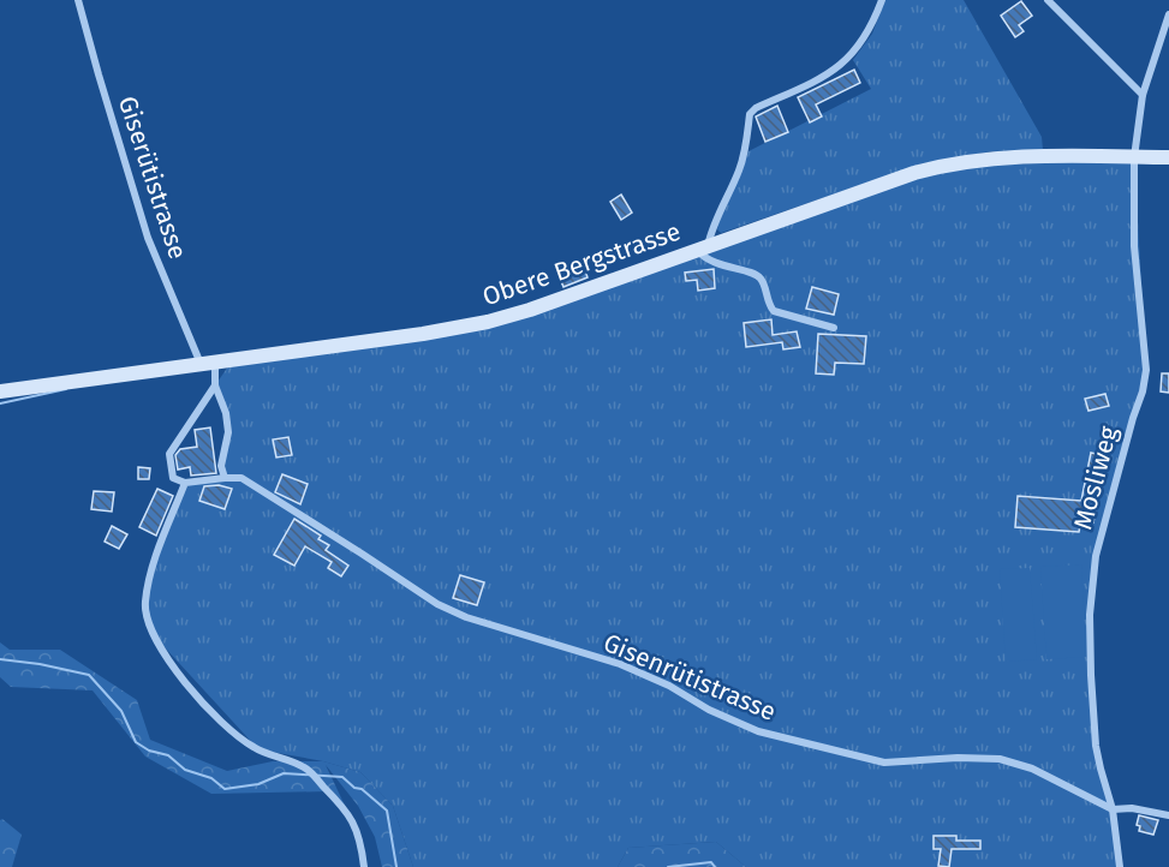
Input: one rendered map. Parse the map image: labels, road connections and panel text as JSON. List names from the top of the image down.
{
  "streets": {
    "main road": ["Obere Bergstrasse"],
    "street": ["Giserütistrasse", "Mosliweg", "Gisenrütistrasse"]
  },
  "crossings": [
    ["Giserütistrasse", "Obere Bergstrasse"],
    ["Obere Bergstrasse", "Mosliweg"],
    ["Mosliweg", "Gisenrütistrasse"]
  ]
}
